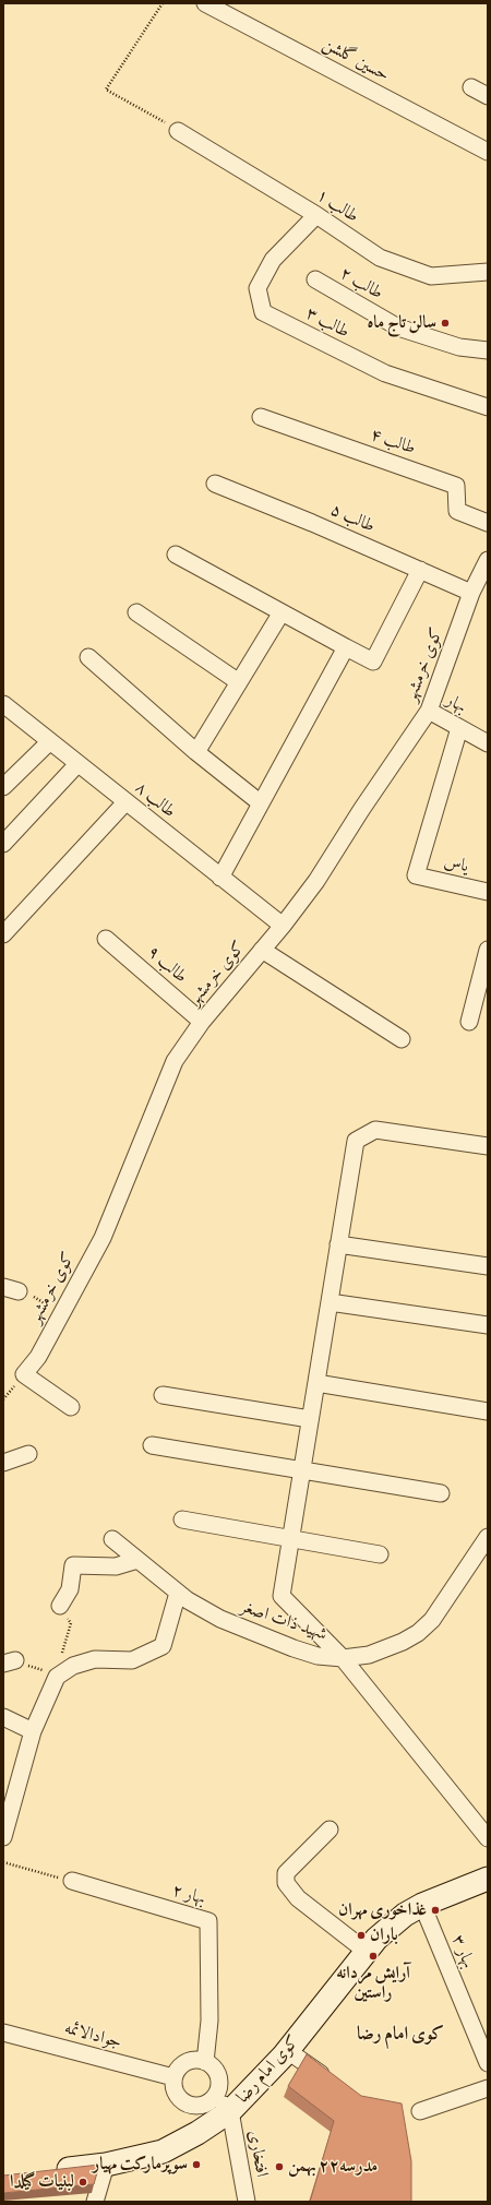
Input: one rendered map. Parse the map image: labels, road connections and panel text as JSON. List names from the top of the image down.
{
  "streets": {
    "main road": ["کوی امام رضا"],
    "street": [
      "حسین گلشن",
      "طالب ۱",
      "طالب ۲",
      "طالب ۳",
      "طالب ۴",
      "طالب ۵",
      "کوی خرمشهر",
      "بهار",
      "طالب ۸",
      "یاس",
      "طالب ۹",
      "شهید ذات اصغر",
      "بهار ۲",
      "بهار ۳",
      "جوادالائمه",
      "افتخاری"
    ]
  },
  "crossings": [
    ["طالب ۱", "طالب ۳"],
    ["طالب ۵", "کوی خرمشهر"],
    ["کوی خرمشهر", "بهار"],
    ["کوی خرمشهر", "طالب ۸"],
    ["کوی خرمشهر", "طالب ۹"],
    ["بهار", "یاس"],
    ["بهار ۲", "جوادالائمه"],
    ["بهار ۲", "کوی امام رضا"],
    ["بهار ۲", "افتخاری"],
    ["بهار ۳", "کوی امام رضا"],
    ["جوادالائمه", "کوی امام رضا"],
    ["جوادالائمه", "افتخاری"],
    ["کوی امام رضا", "افتخاری"]
  ],
  "districts": ["کوی امام رضا"],
  "places": [
    "سالن تاج ماه",
    "غذاخوری مهران",
    "باران",
    "آرایش مردانه راستین",
    "سوپرمارکت مهیار",
    "مدرسه۲۲ بهمن",
    "لبنیات گیلدا"
  ]
}
